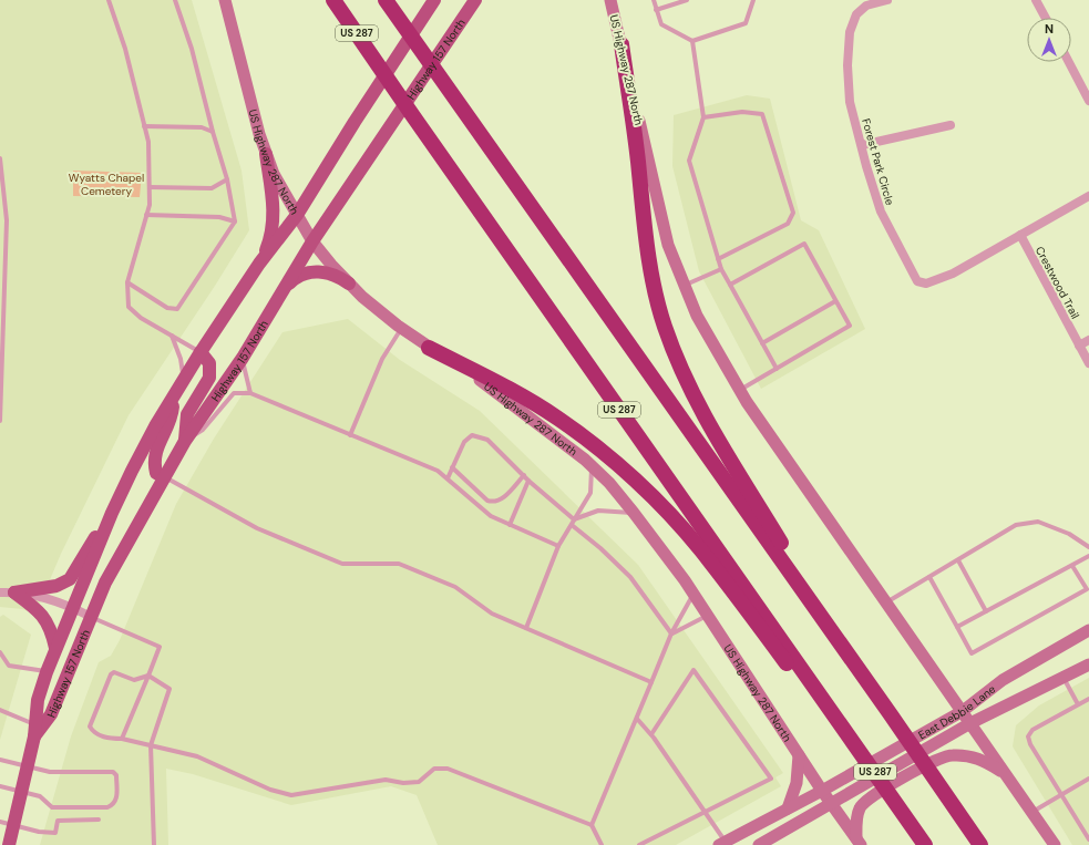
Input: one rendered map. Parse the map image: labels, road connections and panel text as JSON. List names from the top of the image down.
{
  "streets": {
    "highway": ["US 287"],
    "main road": ["Highway 157 North", "US Highway 287 North", "East Debbie Lane"],
    "street": ["Forest Park Circle", "Crestwood Trail"]
  },
  "crossings": [
    ["Highway 157 North", "US Highway 287 North"],
    ["US Highway 287 North", "East Debbie Lane"],
    ["Forest Park Circle", "Crestwood Trail"]
  ],
  "parks": ["Wyatts Chapel Cemetery"],
  "north": "top"
}
